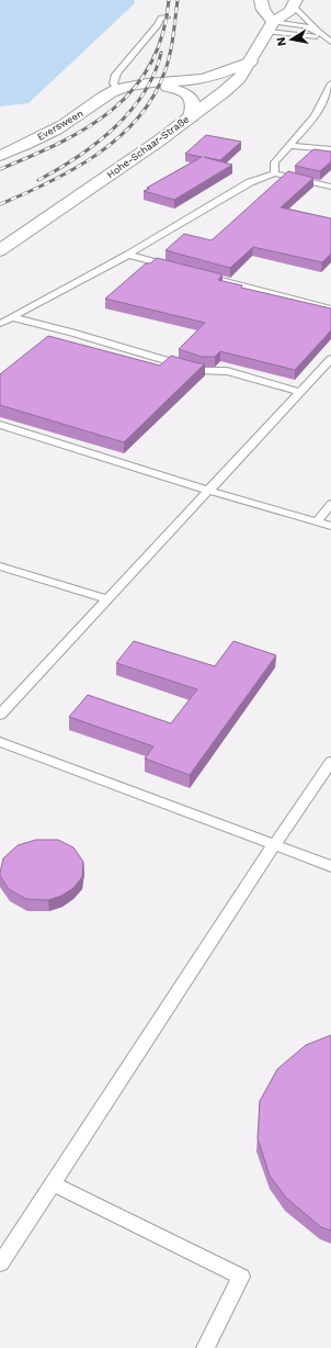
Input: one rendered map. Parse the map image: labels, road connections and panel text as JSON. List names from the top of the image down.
{
  "streets": {
    "main road": ["Eversween", "Hohe-Schaar-Straße"]
  },
  "crossings": [
    ["Eversween", "Hohe-Schaar-Straße"]
  ],
  "north": "left"
}
